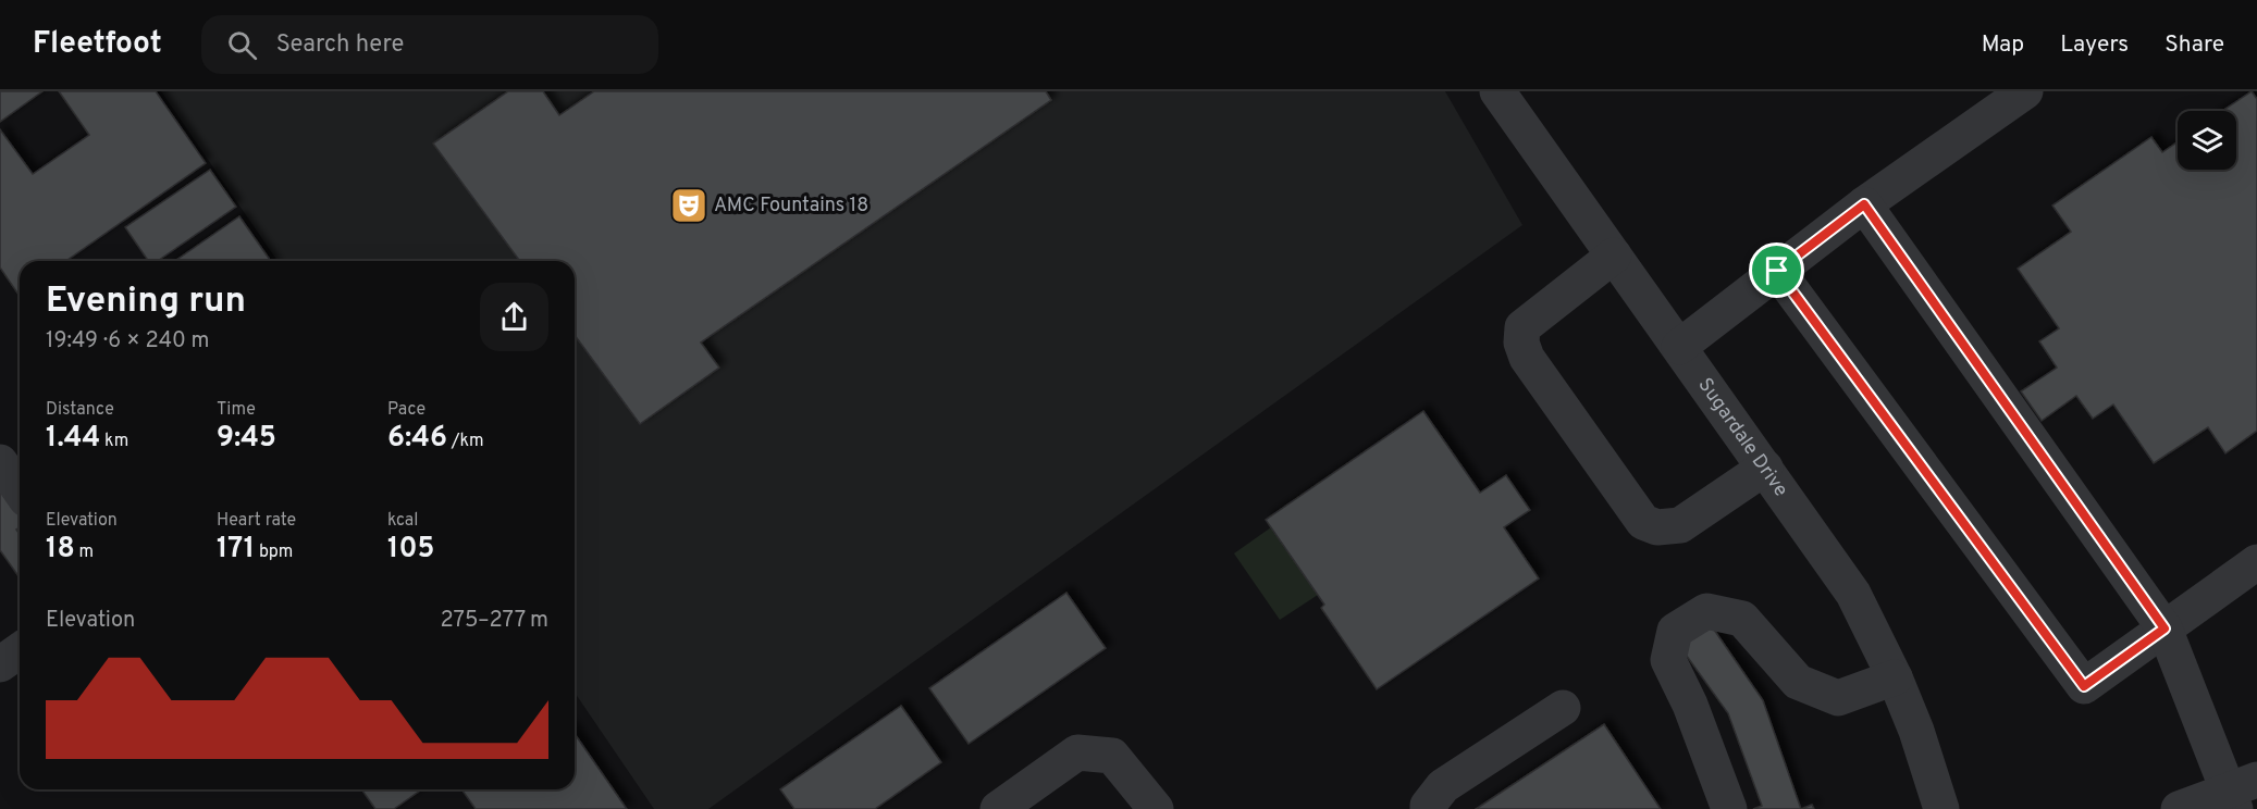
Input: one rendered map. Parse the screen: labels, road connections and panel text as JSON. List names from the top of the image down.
{
  "streets": {
    "street": ["Sugardale Drive"]
  },
  "places": {
    "theatre": ["AMC Fountains 18"]
  },
  "page": {
    "header": "Fleetfoot",
    "search": "Search here",
    "nav": ["Map", "Layers", "Share"],
    "heading": ["Evening run", "19:49 · 6 × 240 m"],
    "stats": [
      ["Distance", "1.44 km"],
      ["Time", "9:45"],
      ["Pace", "6:46 /km"],
      ["Elevation", "18 m"],
      ["Heart rate", "171 bpm"],
      ["kcal", "105"]
    ],
    "chart": ["Elevation", "275–277 m"]
  }
}
